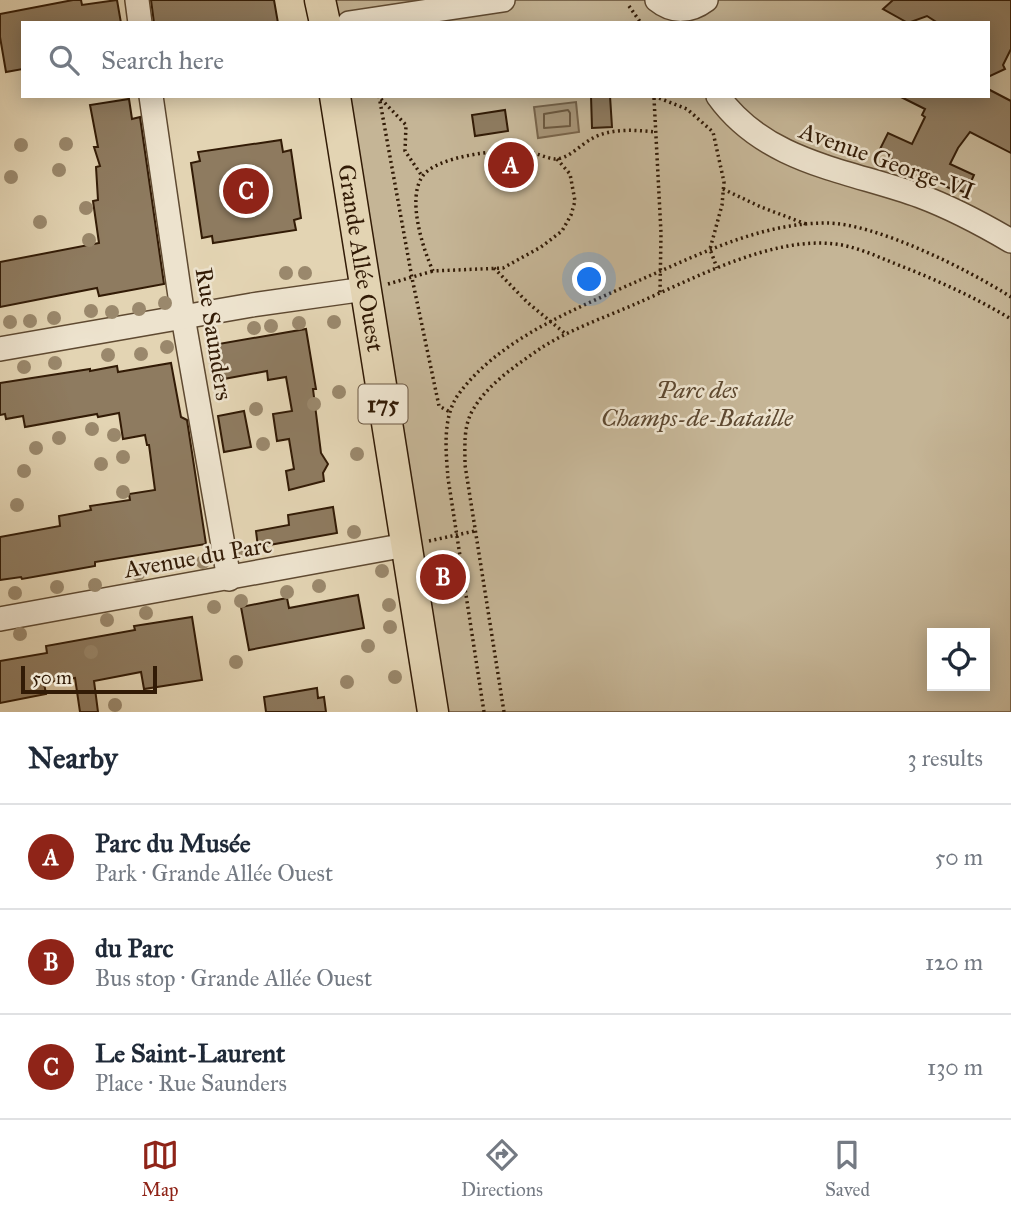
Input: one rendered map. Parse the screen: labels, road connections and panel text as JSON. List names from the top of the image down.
{
  "streets": {
    "main road": ["Grande Allée Ouest", "175"],
    "street": ["Avenue George-VI", "Rue Saunders", "Avenue du Parc"]
  },
  "crossings": [
    ["Grande Allée Ouest", "Avenue du Parc"],
    ["Rue Saunders", "Avenue du Parc"]
  ],
  "parks": ["Parc des Champs-de-Bataille"],
  "scale_bar": "50 m",
  "page": {
    "search": "Search here",
    "pins": ["A", "C", "B"],
    "scale": "50 m",
    "heading": ["Nearby", "3 results"],
    "list": [
      {
        "mark": "A",
        "name": "Parc du Musée",
        "note": "Park · Grande Allée Ouest",
        "value": "50 m"
      },
      {
        "mark": "B",
        "name": "du Parc",
        "note": "Bus stop · Grande Allée Ouest",
        "value": "120 m"
      },
      {
        "mark": "C",
        "name": "Le Saint-Laurent",
        "note": "Place · Rue Saunders",
        "value": "130 m"
      }
    ],
    "nav": ["Map", "Directions", "Saved"]
  }
}
